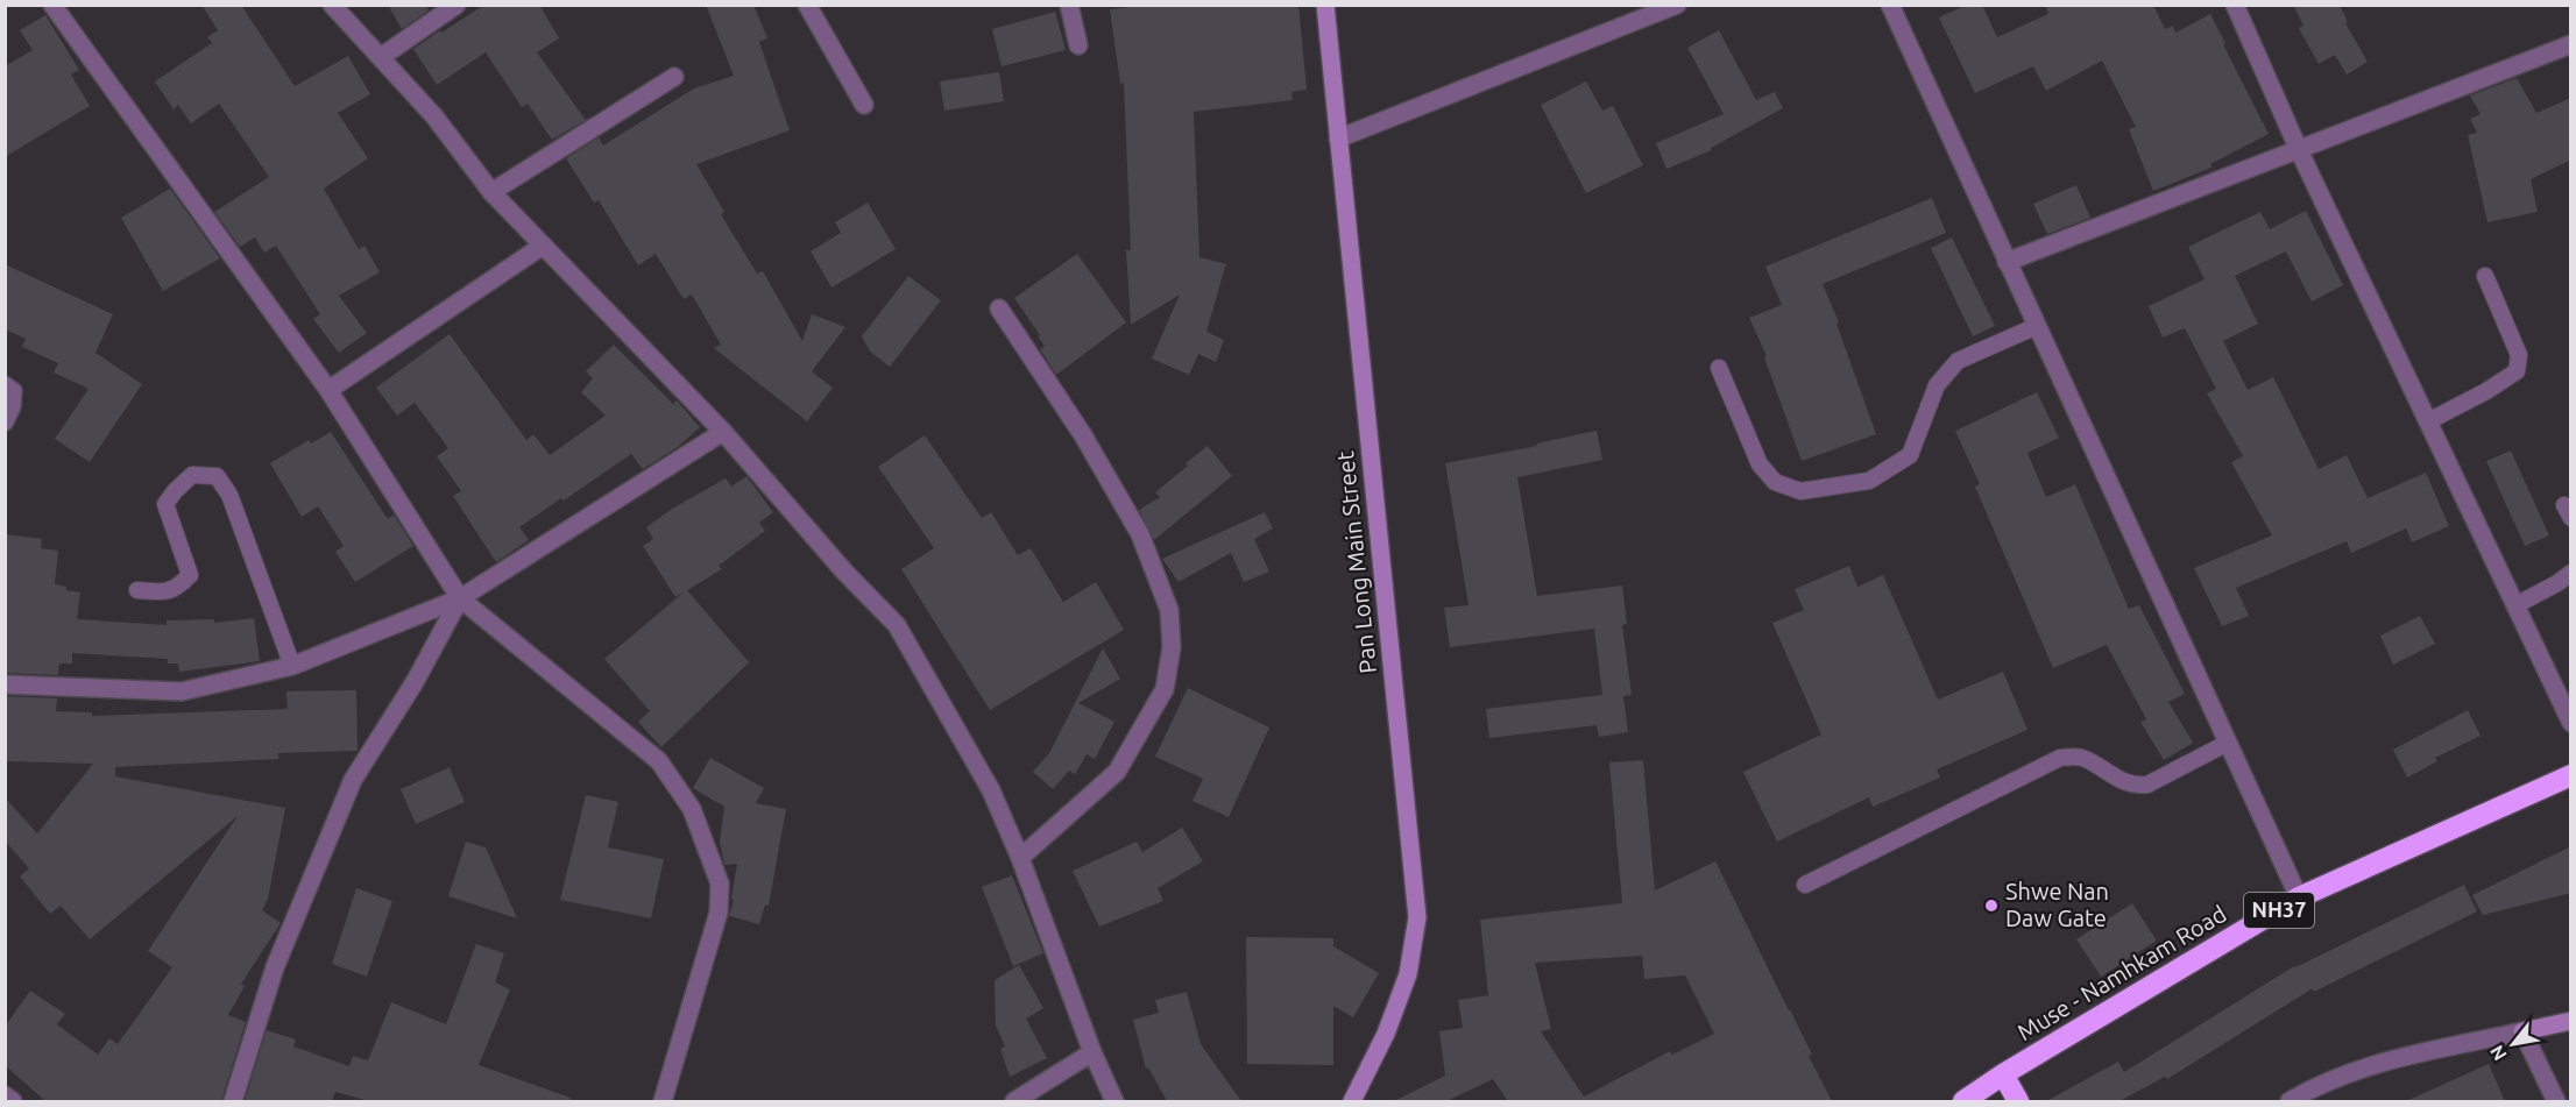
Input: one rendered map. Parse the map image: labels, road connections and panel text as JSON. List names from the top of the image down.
{
  "streets": {
    "highway": ["NH37", "Muse - Namhkam Road"],
    "street": ["Pan Long Main Street"]
  },
  "crossings": [
    ["NH37", "Muse - Namhkam Road"]
  ],
  "places": ["Shwe Nan Daw Gate"],
  "north": "bottom left"
}
